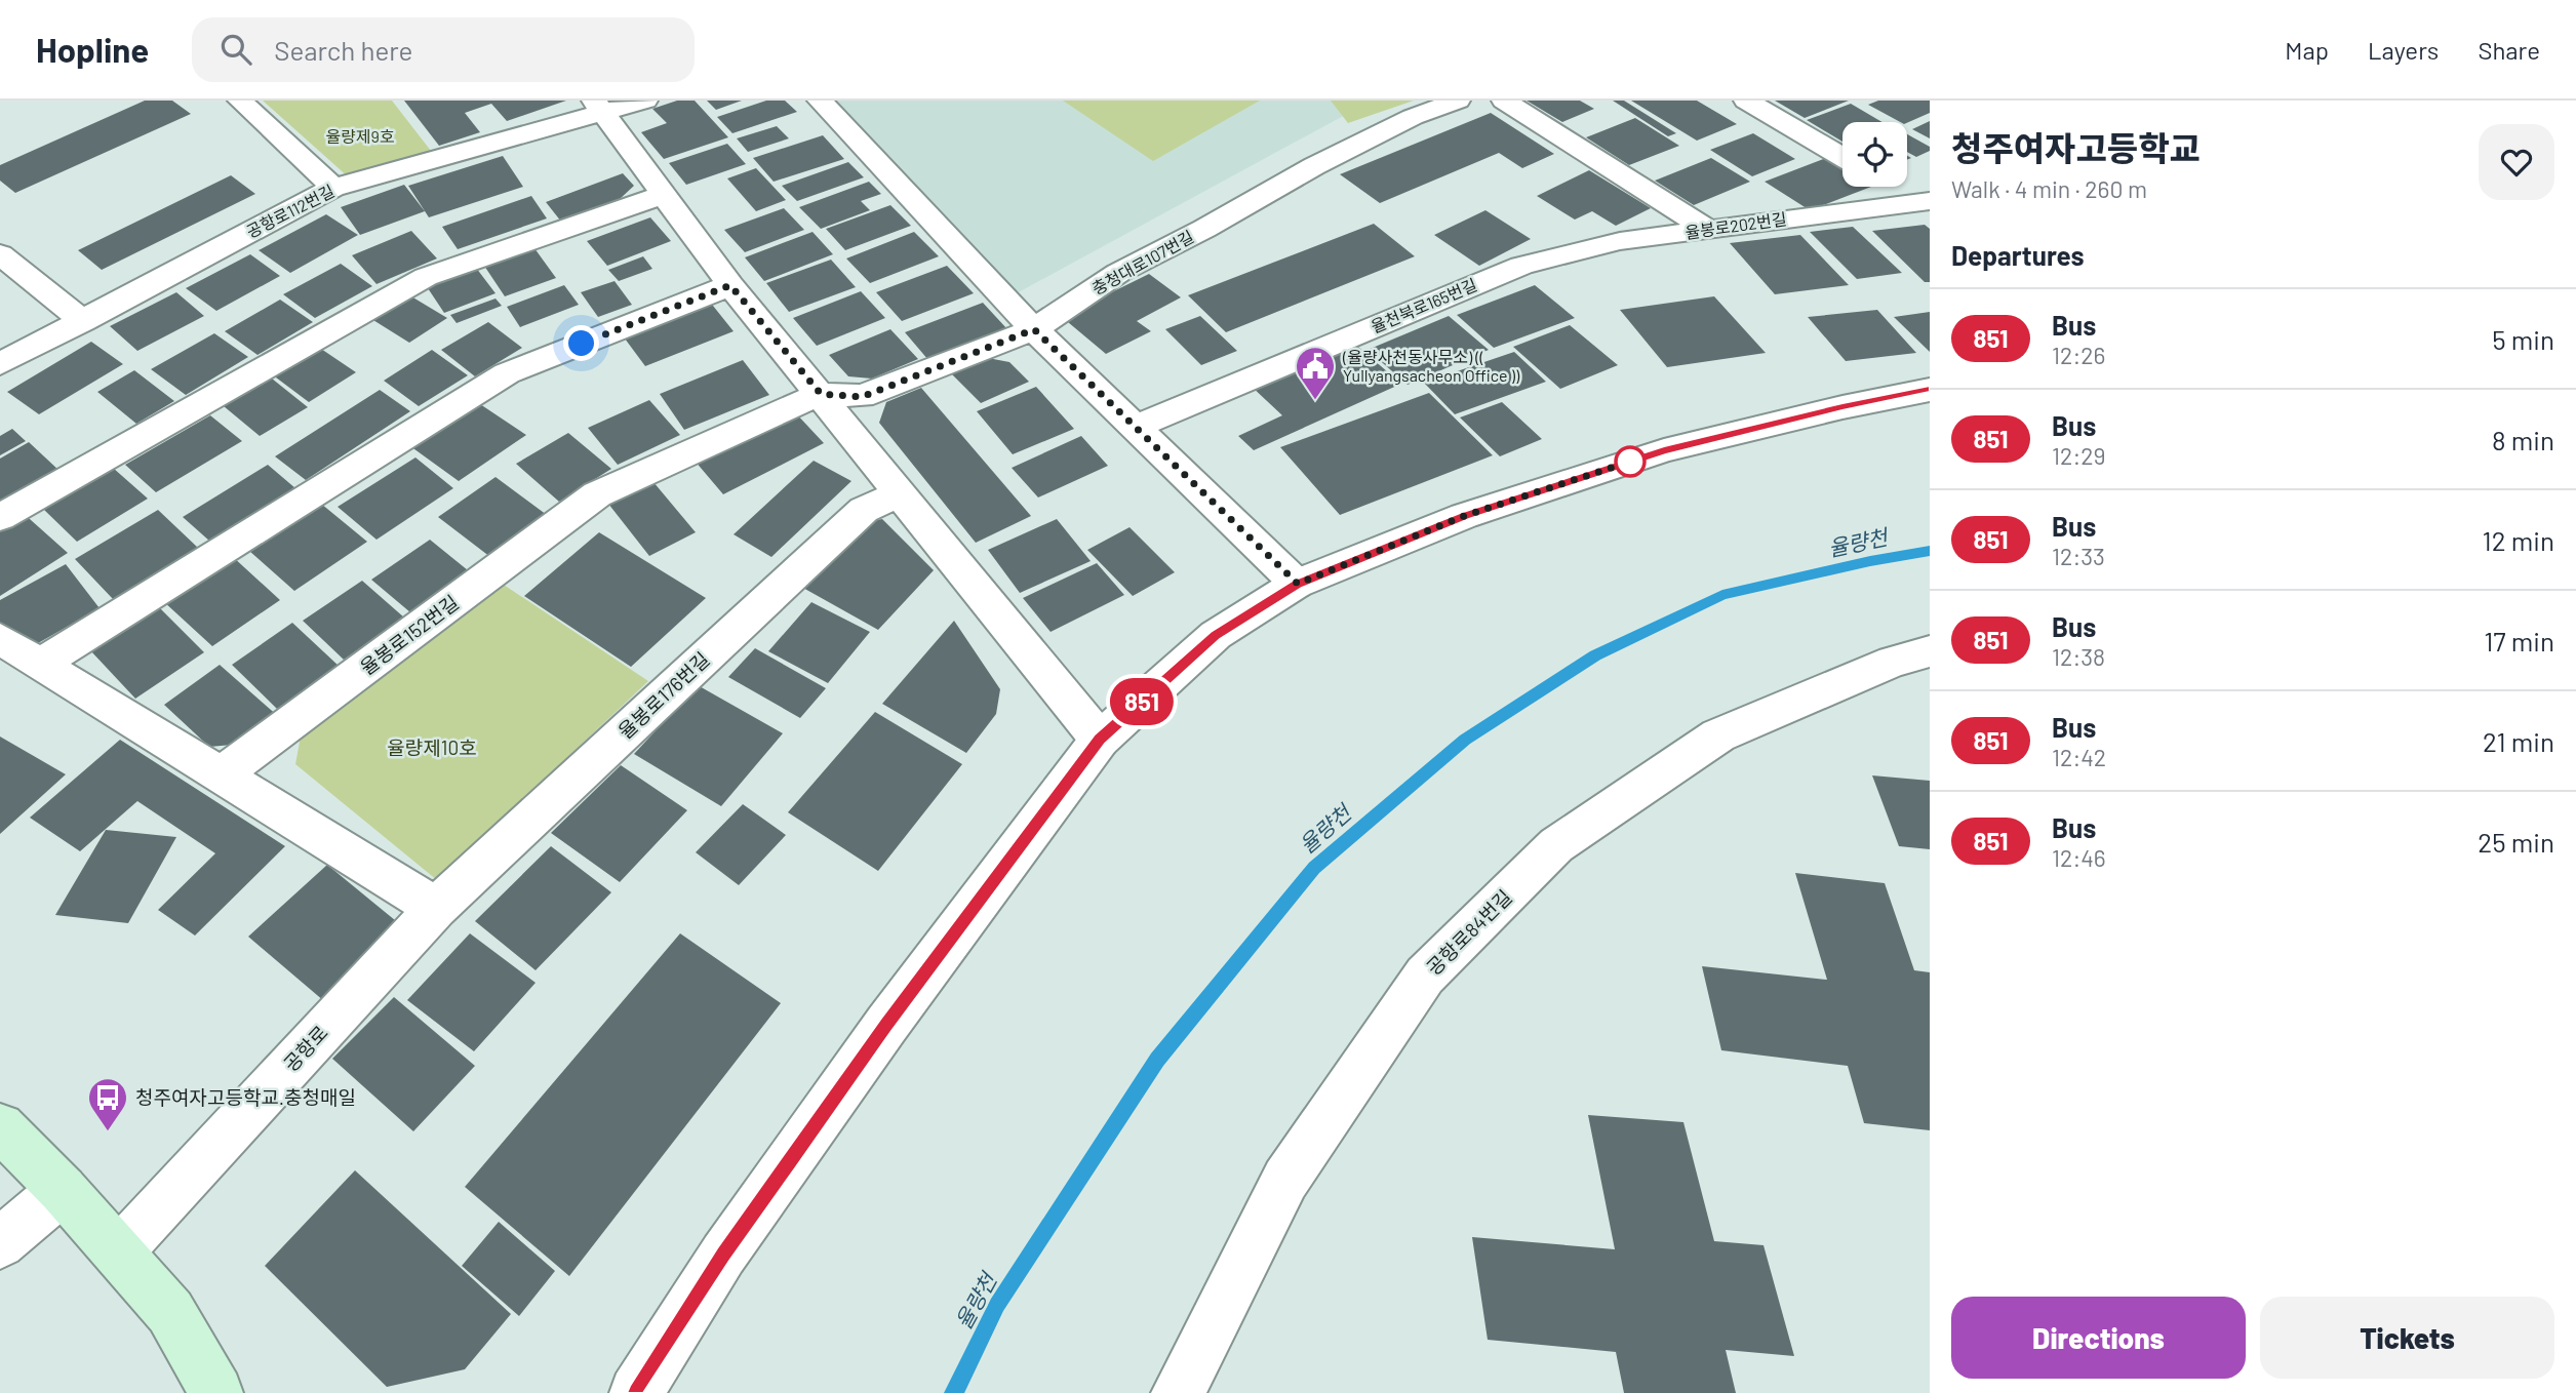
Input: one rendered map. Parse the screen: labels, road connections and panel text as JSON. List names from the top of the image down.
{
  "streets": {
    "street": [
      "공항로112번길",
      "율봉로202번길",
      "충청대로107번길",
      "율천북로165번길",
      "율봉로152번길",
      "율봉로176번길",
      "공항로84번길",
      "공항로"
    ]
  },
  "crossings": [
    ["율봉로202번길", "율천북로165번길"],
    ["충청대로107번길", "율봉로152번길"],
    ["율봉로176번길", "공항로"]
  ],
  "water": ["율량천"],
  "parks": ["율량제9호", "율량제10호"],
  "places": {
    "public building": ["(율량사천동사무소) (( Yullyangsacheon Office ))"],
    "bus stop": ["청주여자고등학교.충청매일"]
  },
  "lines": ["bus line 851"],
  "page": {
    "header": "Hopline",
    "search": "Search here",
    "nav": ["Map", "Layers", "Share"],
    "on_map": "851",
    "heading": [
      ["청주여자고등학교", "Walk · 4 min · 260 m"],
      "Departures"
    ],
    "list": [
      {
        "mark": "851",
        "name": "Bus",
        "note": "12:26",
        "value": "5 min"
      },
      {
        "mark": "851",
        "name": "Bus",
        "note": "12:29",
        "value": "8 min"
      },
      {
        "mark": "851",
        "name": "Bus",
        "note": "12:33",
        "value": "12 min"
      },
      {
        "mark": "851",
        "name": "Bus",
        "note": "12:38",
        "value": "17 min"
      },
      {
        "mark": "851",
        "name": "Bus",
        "note": "12:42",
        "value": "21 min"
      },
      {
        "mark": "851",
        "name": "Bus",
        "note": "12:46",
        "value": "25 min"
      }
    ],
    "buttons": ["Directions", "Tickets"]
  }
}
